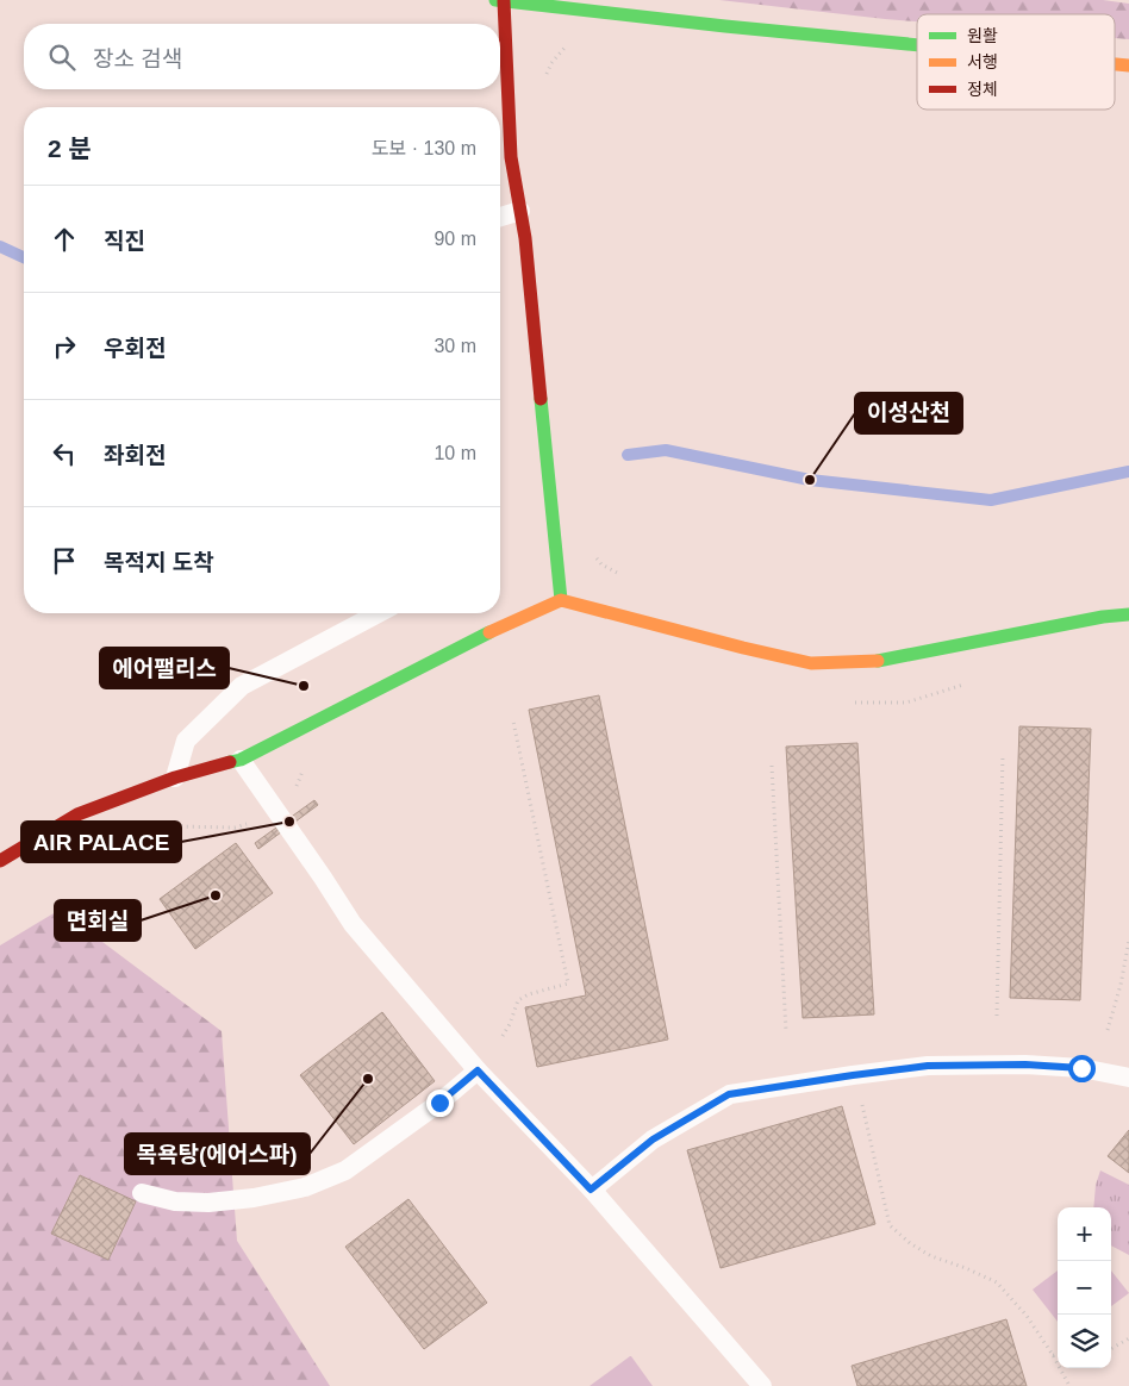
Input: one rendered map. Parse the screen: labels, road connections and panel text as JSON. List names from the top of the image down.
{
  "places": [
    "이성산천",
    "에어팰리스",
    "AIR PALACE",
    "면회실",
    "목욕탕(에어스파)"
  ],
  "legend": ["원활", "서행", "정체"],
  "page": {
    "search": "장소 검색",
    "heading": ["2 분", "도보 · 130 m"],
    "list": [
      ["직진", "90 m"],
      ["우회전", "30 m"],
      ["좌회전", "10 m"],
      "목적지 도착"
    ],
    "map_buttons": ["+", "−"]
  }
}
